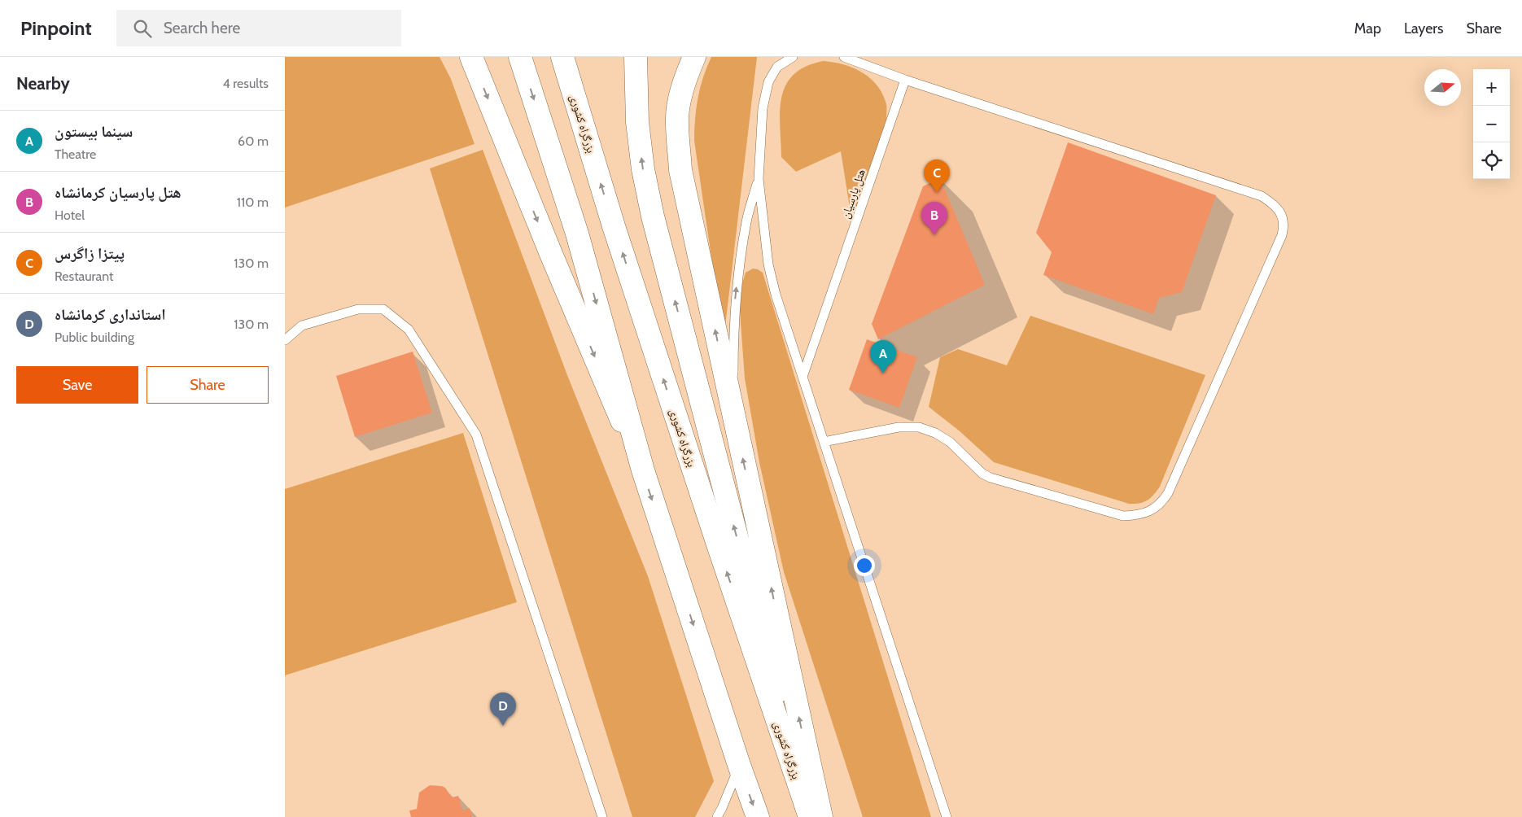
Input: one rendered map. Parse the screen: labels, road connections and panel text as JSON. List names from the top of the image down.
{
  "streets": {
    "main road": ["بزرگراه کشوری"],
    "lane": ["هتل پارسیان"]
  },
  "north": "right",
  "page": {
    "header": "Pinpoint",
    "search": "Search here",
    "nav": ["Map", "Layers", "Share"],
    "heading": ["Nearby", "4 results"],
    "map_buttons": ["+", "−"],
    "list": [
      {
        "mark": "A",
        "name": "سینما بیستون",
        "note": "Theatre",
        "value": "60 m"
      },
      {
        "mark": "B",
        "name": "هتل پارسیان کرمانشاه",
        "note": "Hotel",
        "value": "110 m"
      },
      {
        "mark": "C",
        "name": "پیتزا زاگرس",
        "note": "Restaurant",
        "value": "130 m"
      },
      {
        "mark": "D",
        "name": "استانداری کرمانشاه",
        "note": "Public building",
        "value": "130 m"
      }
    ],
    "pins": [
      "C",
      "B",
      "A",
      "D"
    ],
    "buttons": ["Save", "Share"]
  }
}
